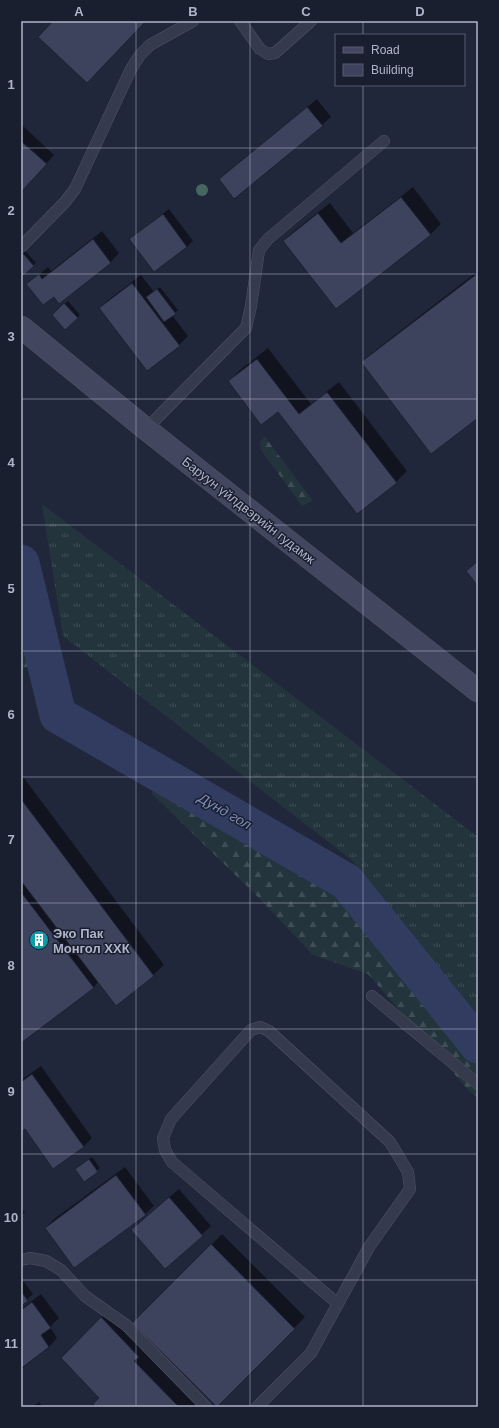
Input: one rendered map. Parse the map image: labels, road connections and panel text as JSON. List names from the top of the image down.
{
  "streets": {
    "street": ["Баруун үйлдвэрийн гудамж"]
  },
  "water": ["Дунд гол"],
  "places": {
    "building": ["Эко Пак Монгол ХХК"]
  },
  "legend": ["Road", "Building"],
  "grid": {
    "columns": [
      "A",
      "B",
      "C",
      "D"
    ],
    "rows": [
      "1",
      "2",
      "3",
      "4",
      "5",
      "6",
      "7",
      "8",
      "9",
      "10",
      "11"
    ]
  }
}
